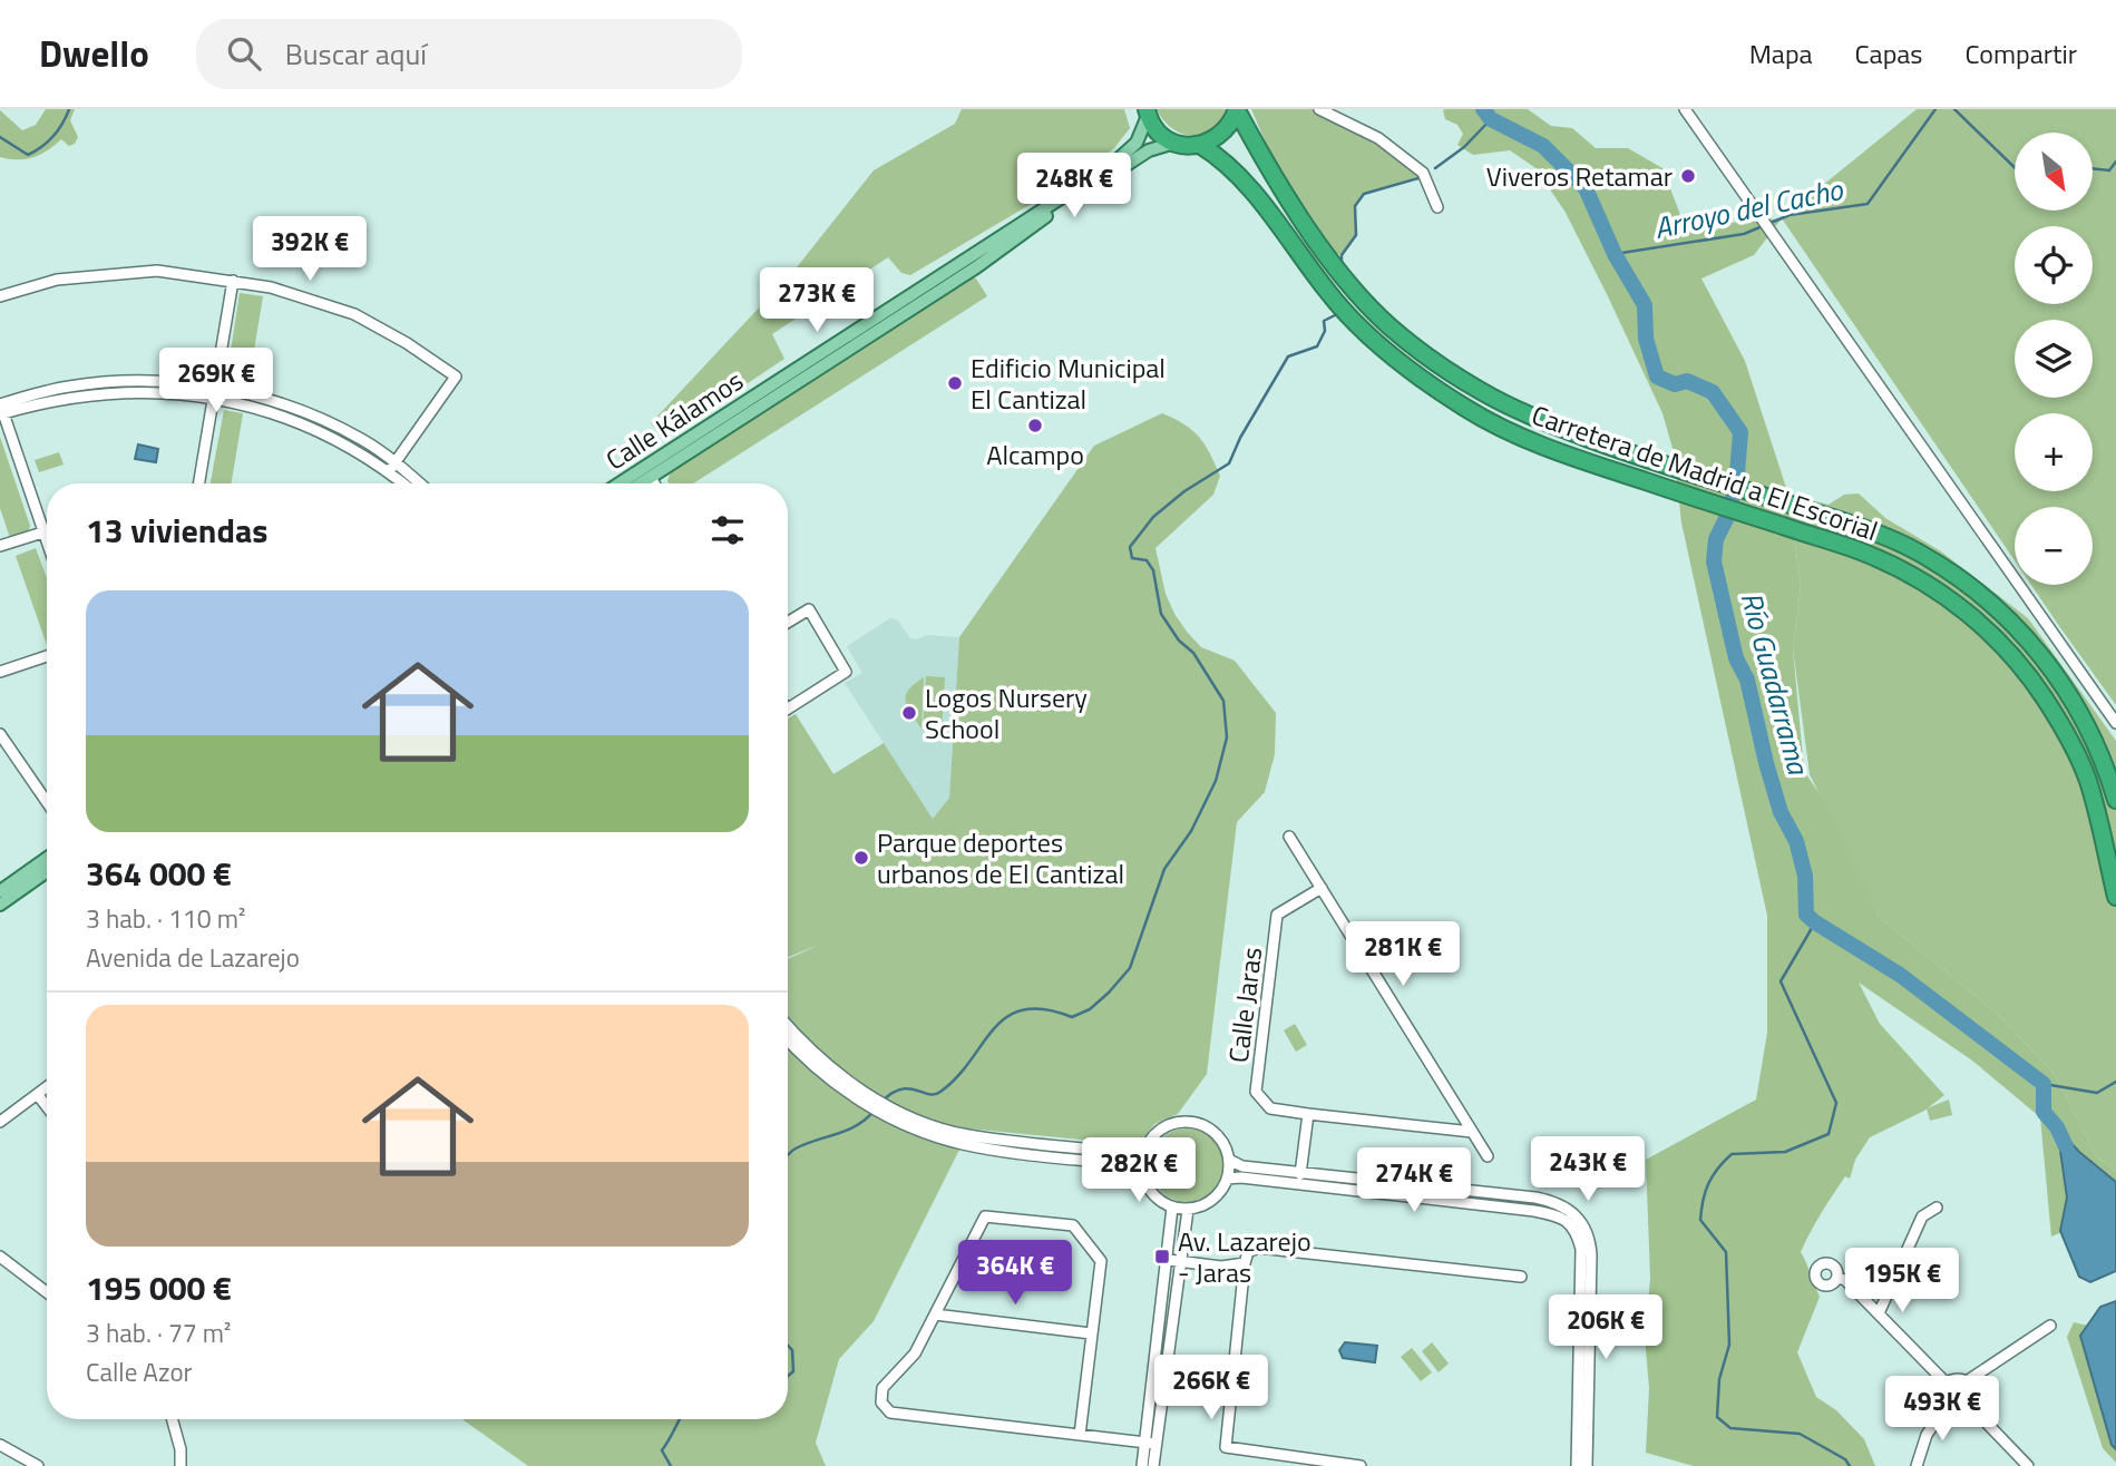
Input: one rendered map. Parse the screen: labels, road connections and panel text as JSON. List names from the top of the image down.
{
  "streets": {
    "highway": ["Carretera de Madrid a El Escorial"],
    "main road": ["Calle Kálamos"],
    "street": ["Calle Jaras"]
  },
  "water": ["Arroyo del Cacho", "Río Guadarrama"],
  "places": {
    "other": [
      "Viveros Retamar",
      "Edificio Municipal El Cantizal",
      "Alcampo",
      "Logos Nursery School",
      "Parque deportes urbanos de El Cantizal"
    ],
    "transit": ["Av. Lazarejo - Jaras"]
  },
  "north": "bottom right",
  "page": {
    "header": "Dwello",
    "search": "Buscar aquí",
    "nav": ["Mapa", "Capas", "Compartir"],
    "map_buttons": ["+", "−"],
    "price": [
      "248K €",
      "392K €",
      "273K €",
      "269K €",
      "281K €",
      "243K €",
      "282K €",
      "274K €",
      "364K €",
      "195K €",
      "206K €",
      "266K €",
      "493K €"
    ],
    "heading": "13 viviendas",
    "list": [
      {
        "name": "364 000 €",
        "note": "3 hab. · 110 m² · Avenida de Lazarejo"
      },
      {
        "name": "195 000 €",
        "note": "3 hab. · 77 m² · Calle Azor"
      }
    ]
  }
}
